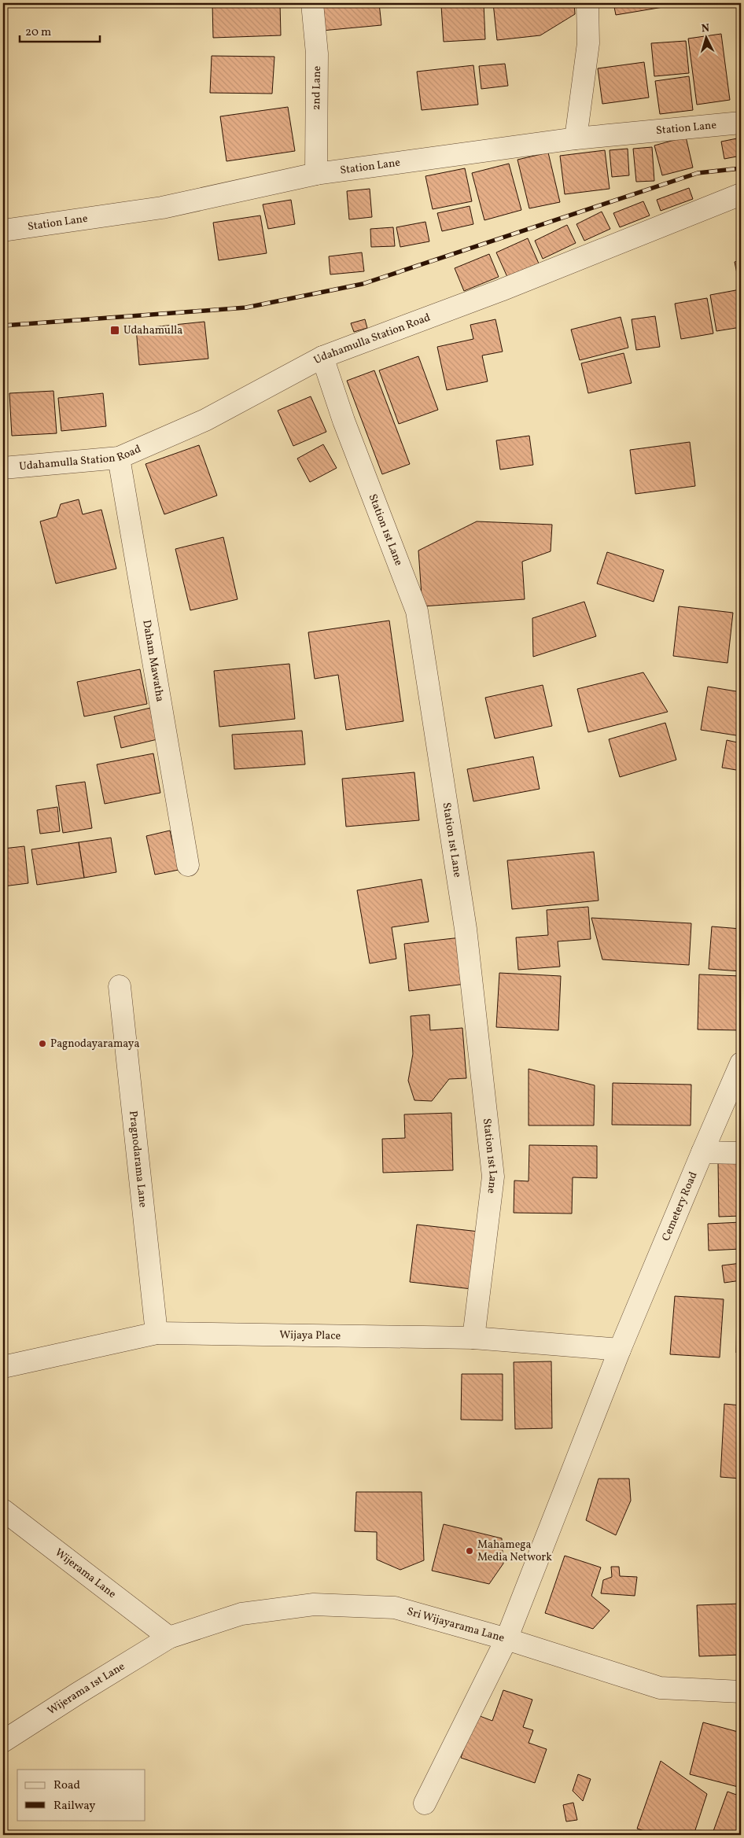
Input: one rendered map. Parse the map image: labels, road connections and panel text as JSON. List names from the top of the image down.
{
  "streets": {
    "street": [
      "2nd Lane",
      "Station Lane",
      "Udahamulla Station Road",
      "Station 1st Lane",
      "Daham Mawatha",
      "Pragnodarama Lane",
      "Cemetery Road",
      "Wijaya Place",
      "Wijerama Lane",
      "Sri Wijayarama Lane",
      "Wijerama 1st Lane"
    ]
  },
  "crossings": [
    ["2nd Lane", "Station Lane"],
    ["Udahamulla Station Road", "Station 1st Lane"],
    ["Udahamulla Station Road", "Daham Mawatha"],
    ["Station 1st Lane", "Wijaya Place"],
    ["Pragnodarama Lane", "Wijaya Place"],
    ["Cemetery Road", "Wijaya Place"],
    ["Cemetery Road", "Sri Wijayarama Lane"],
    ["Wijerama Lane", "Sri Wijayarama Lane"],
    ["Wijerama Lane", "Wijerama 1st Lane"],
    ["Sri Wijayarama Lane", "Wijerama 1st Lane"]
  ],
  "places": {
    "transit": ["Udahamulla"],
    "other": ["Pagnodayaramaya", "Mahamega Media Network"]
  },
  "legend": ["Road", "Railway"],
  "scale_bar": "20 m",
  "north": "top"
}
